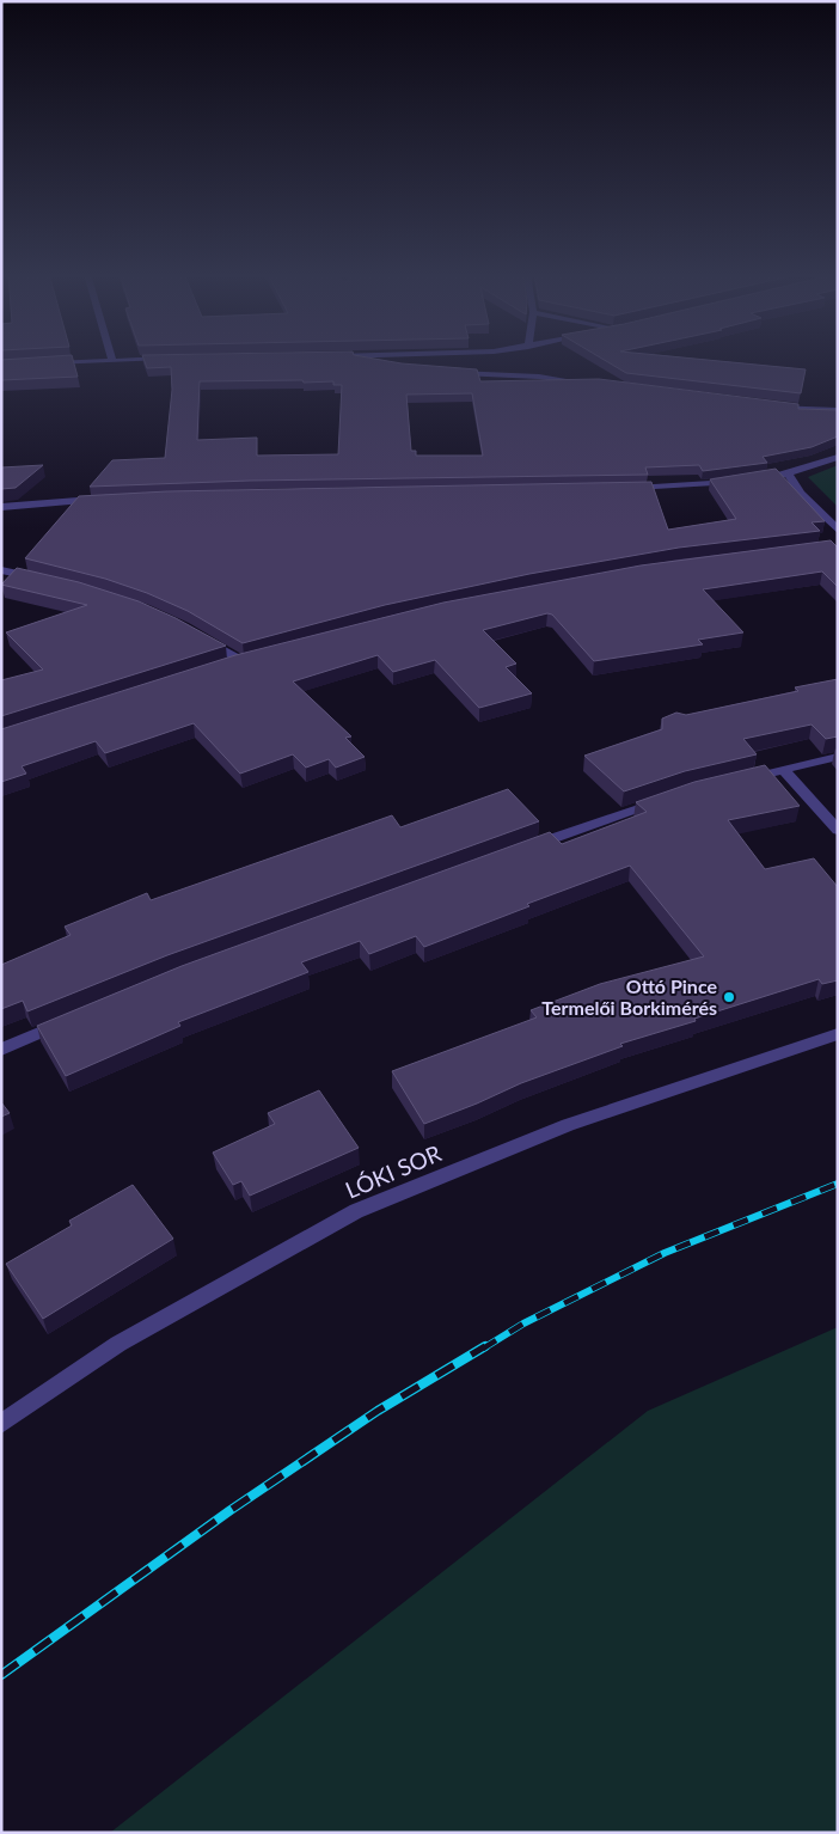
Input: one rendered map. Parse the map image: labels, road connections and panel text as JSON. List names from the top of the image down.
{
  "streets": {
    "street": ["LÓKI SOR"]
  },
  "places": ["Ottó Pince Termelői Borkimérés"]
}
